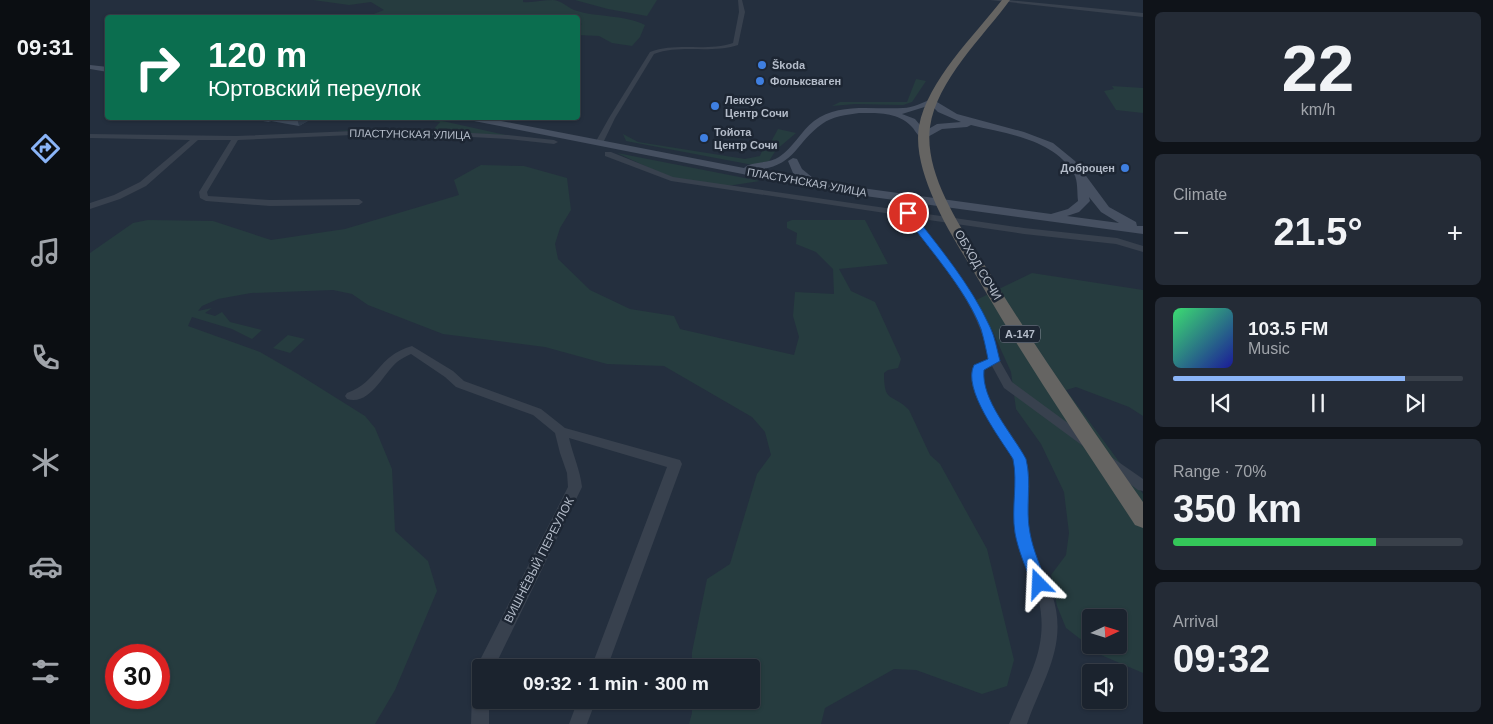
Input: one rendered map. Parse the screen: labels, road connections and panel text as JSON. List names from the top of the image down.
{
  "streets": {
    "highway": ["ОБХОД СОЧИ", "А-147"],
    "main road": ["ПЛАСТУНСКАЯ УЛИЦА"],
    "street": ["ВИШНЁВЫЙ ПЕРЕУЛОК"]
  },
  "places": [
    "Škoda",
    "Фольксваген",
    "Лексус Центр Сочи",
    "Тойота Центр Сочи",
    "Доброцен"
  ],
  "north": "right",
  "page": {
    "tabs": "09:31",
    "tile": [
      ["22", "km/h"],
      "Climate",
      ["Range · 70%", "350 km"],
      ["Arrival", "09:32"]
    ],
    "turn": ["120 m", "Юртовский переулок"],
    "heat": ["−", "21.5°", "+"],
    "song": ["103.5 FM", "Music"],
    "limit": "30",
    "trip": "09:32 · 1 min · 300 m"
  }
}
